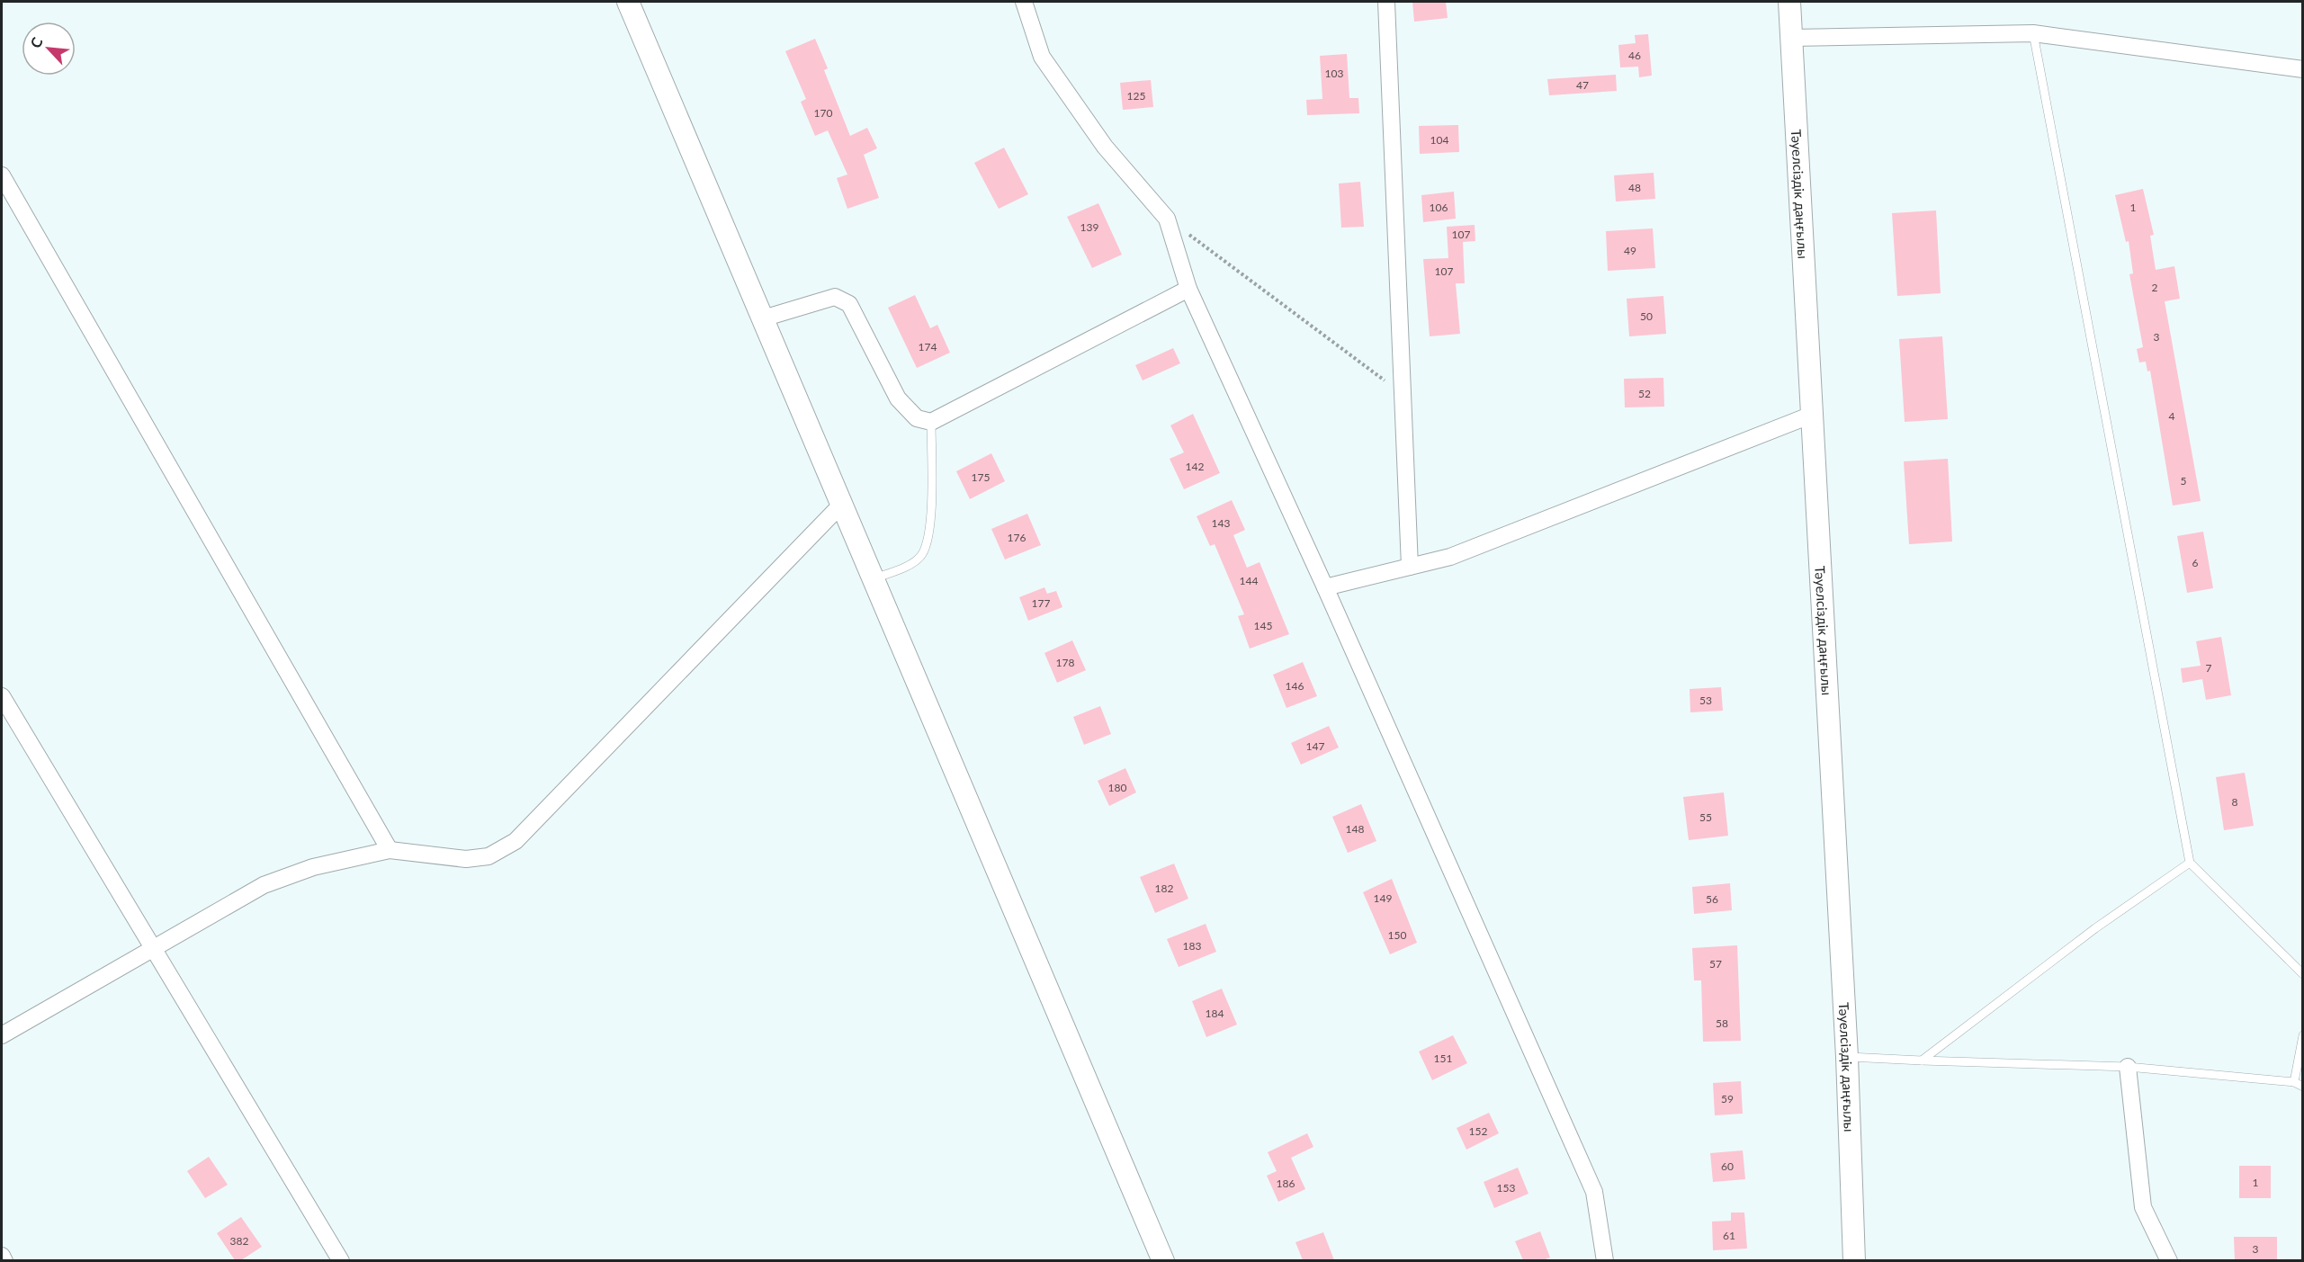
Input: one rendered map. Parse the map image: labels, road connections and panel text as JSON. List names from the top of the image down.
{
  "streets": {
    "main road": ["Тәуелсіздік даңғылы"]
  },
  "house_numbers": [
    "46",
    "103",
    "47",
    "125",
    "170",
    "104",
    "48",
    "106",
    "1",
    "139",
    "107",
    "49",
    "107",
    "2",
    "50",
    "3",
    "174",
    "52",
    "4",
    "142",
    "175",
    "5",
    "143",
    "176",
    "6",
    "144",
    "177",
    "145",
    "178",
    "7",
    "146",
    "53",
    "147",
    "180",
    "8",
    "55",
    "148",
    "182",
    "149",
    "56",
    "150",
    "183",
    "57",
    "184",
    "58",
    "151",
    "59",
    "152",
    "60",
    "1",
    "186",
    "153",
    "61",
    "382",
    "3"
  ],
  "north": "top left"
}
